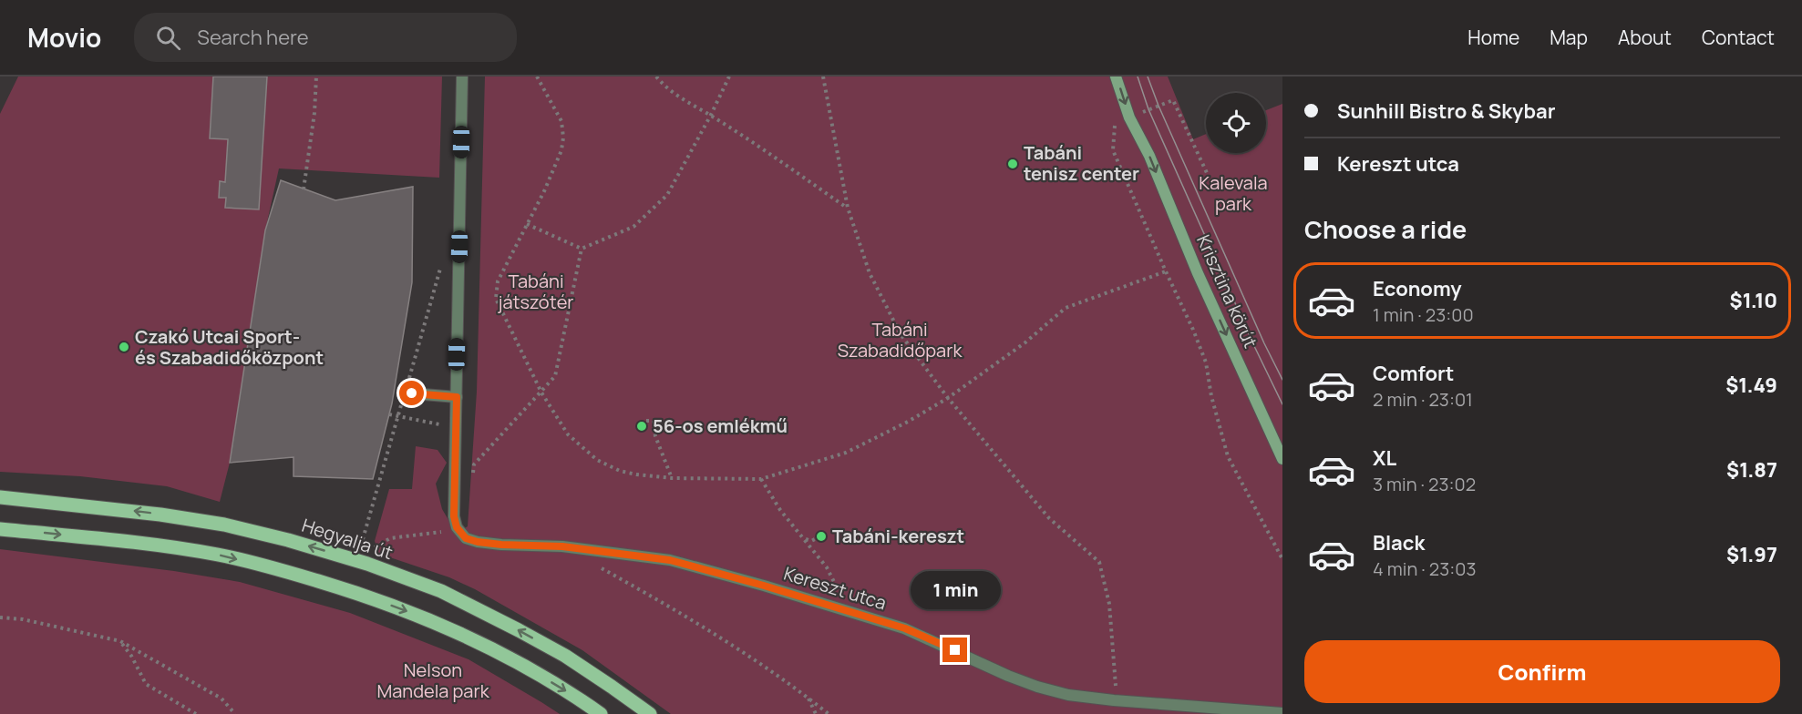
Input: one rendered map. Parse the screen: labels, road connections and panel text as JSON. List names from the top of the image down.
{
  "streets": {
    "main road": ["Krisztina körút", "Hegyalja út"],
    "street": ["Kereszt utca"]
  },
  "one_way": ["Krisztina körút"],
  "parks": [
    "Kalevala park",
    "Tabáni játszótér",
    "Tabáni Szabadidőpark",
    "Nelson Mandela park"
  ],
  "places": [
    "Tabáni tenisz center",
    "Czakó Utcai Sport- és Szabadidőközpont",
    "56-os emlékmű",
    "Tabáni-kereszt"
  ],
  "page": {
    "header": "Movio",
    "search": "Search here",
    "nav": [
      "Home",
      "Map",
      "About",
      "Contact"
    ],
    "banner": ["Sunhill Bistro & Skybar", "Kereszt utca"],
    "heading": "Choose a ride",
    "list": [
      {
        "name": "Economy",
        "note": "1 min · 23:00",
        "value": "$1.10"
      },
      {
        "name": "Comfort",
        "note": "2 min · 23:01",
        "value": "$1.49"
      },
      {
        "name": "XL",
        "note": "3 min · 23:02",
        "value": "$1.87"
      },
      {
        "name": "Black",
        "note": "4 min · 23:03",
        "value": "$1.97"
      }
    ],
    "bubble": "1 min",
    "buttons": "Confirm"
  }
}
